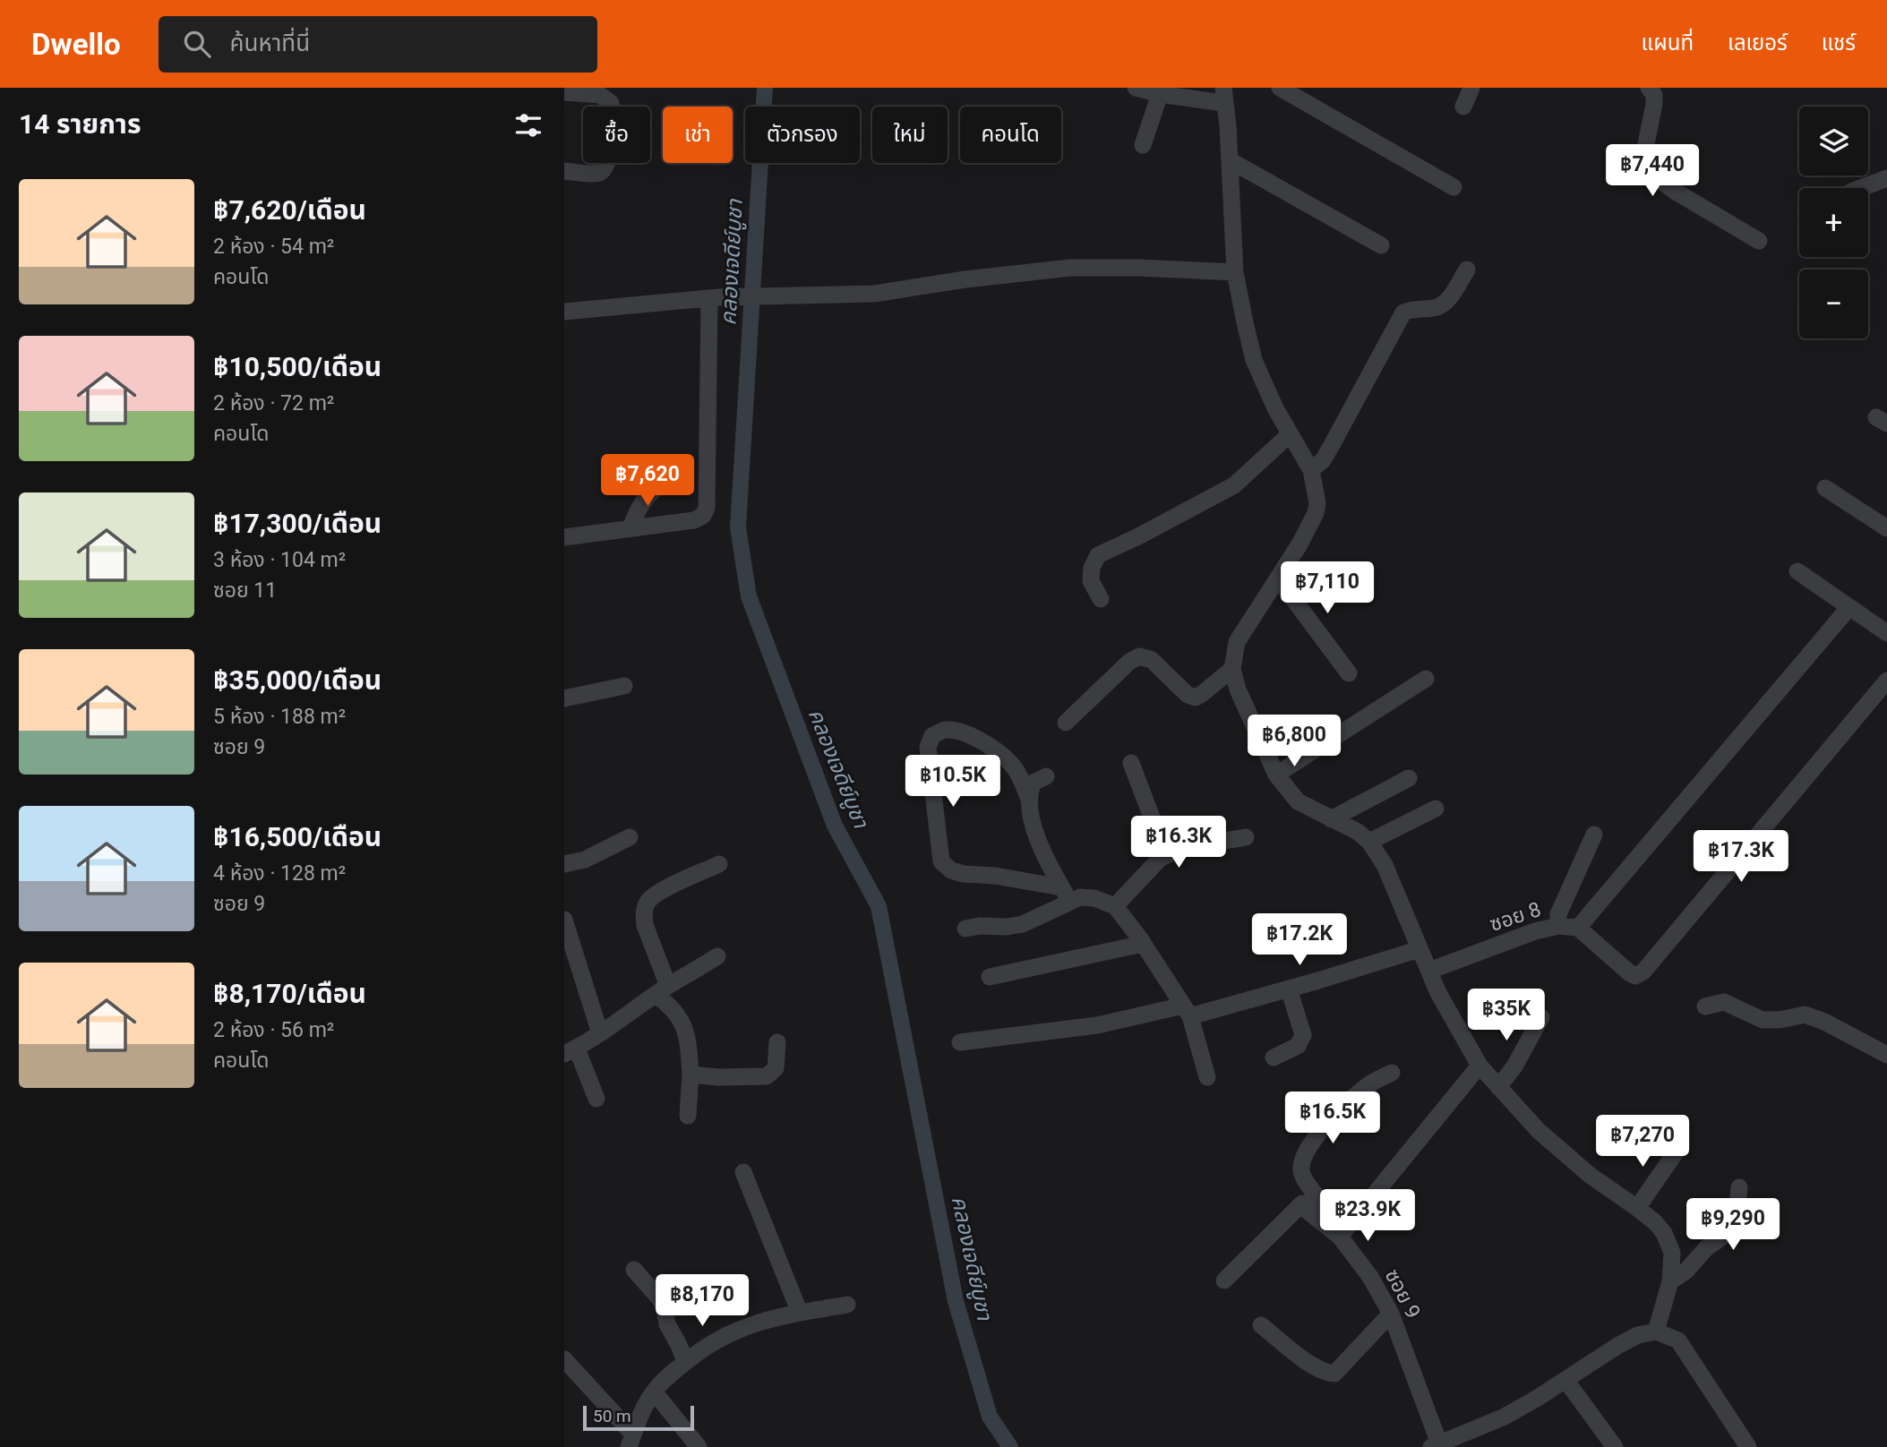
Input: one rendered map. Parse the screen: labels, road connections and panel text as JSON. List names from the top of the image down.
{
  "streets": {
    "street": ["ซอย 8", "ซอย 9"]
  },
  "water": ["คลองเจดีย์บูชา"],
  "scale_bar": "50 m",
  "page": {
    "header": "Dwello",
    "search": "ค้นหาที่นี่",
    "nav": ["แผนที่", "เลเยอร์", "แชร์"],
    "heading": "14 รายการ",
    "map_buttons": ["+", "−"],
    "chip": [
      "ซื้อ",
      "เช่า",
      "ตัวกรอง",
      "ใหม่",
      "คอนโด"
    ],
    "price": [
      "฿7,440",
      "฿7,620",
      "฿7,110",
      "฿6,800",
      "฿10.5K",
      "฿16.3K",
      "฿17.3K",
      "฿17.2K",
      "฿35K",
      "฿16.5K",
      "฿7,270",
      "฿23.9K",
      "฿9,290",
      "฿8,170"
    ],
    "list": [
      {
        "name": "฿7,620/เดือน",
        "note": "2 ห้อง · 54 m² · คอนโด"
      },
      {
        "name": "฿10,500/เดือน",
        "note": "2 ห้อง · 72 m² · คอนโด"
      },
      {
        "name": "฿17,300/เดือน",
        "note": "3 ห้อง · 104 m² · ซอย 11"
      },
      {
        "name": "฿35,000/เดือน",
        "note": "5 ห้อง · 188 m² · ซอย 9"
      },
      {
        "name": "฿16,500/เดือน",
        "note": "4 ห้อง · 128 m² · ซอย 9"
      },
      {
        "name": "฿8,170/เดือน",
        "note": "2 ห้อง · 56 m² · คอนโด"
      }
    ],
    "scale": "50 m"
  }
}
